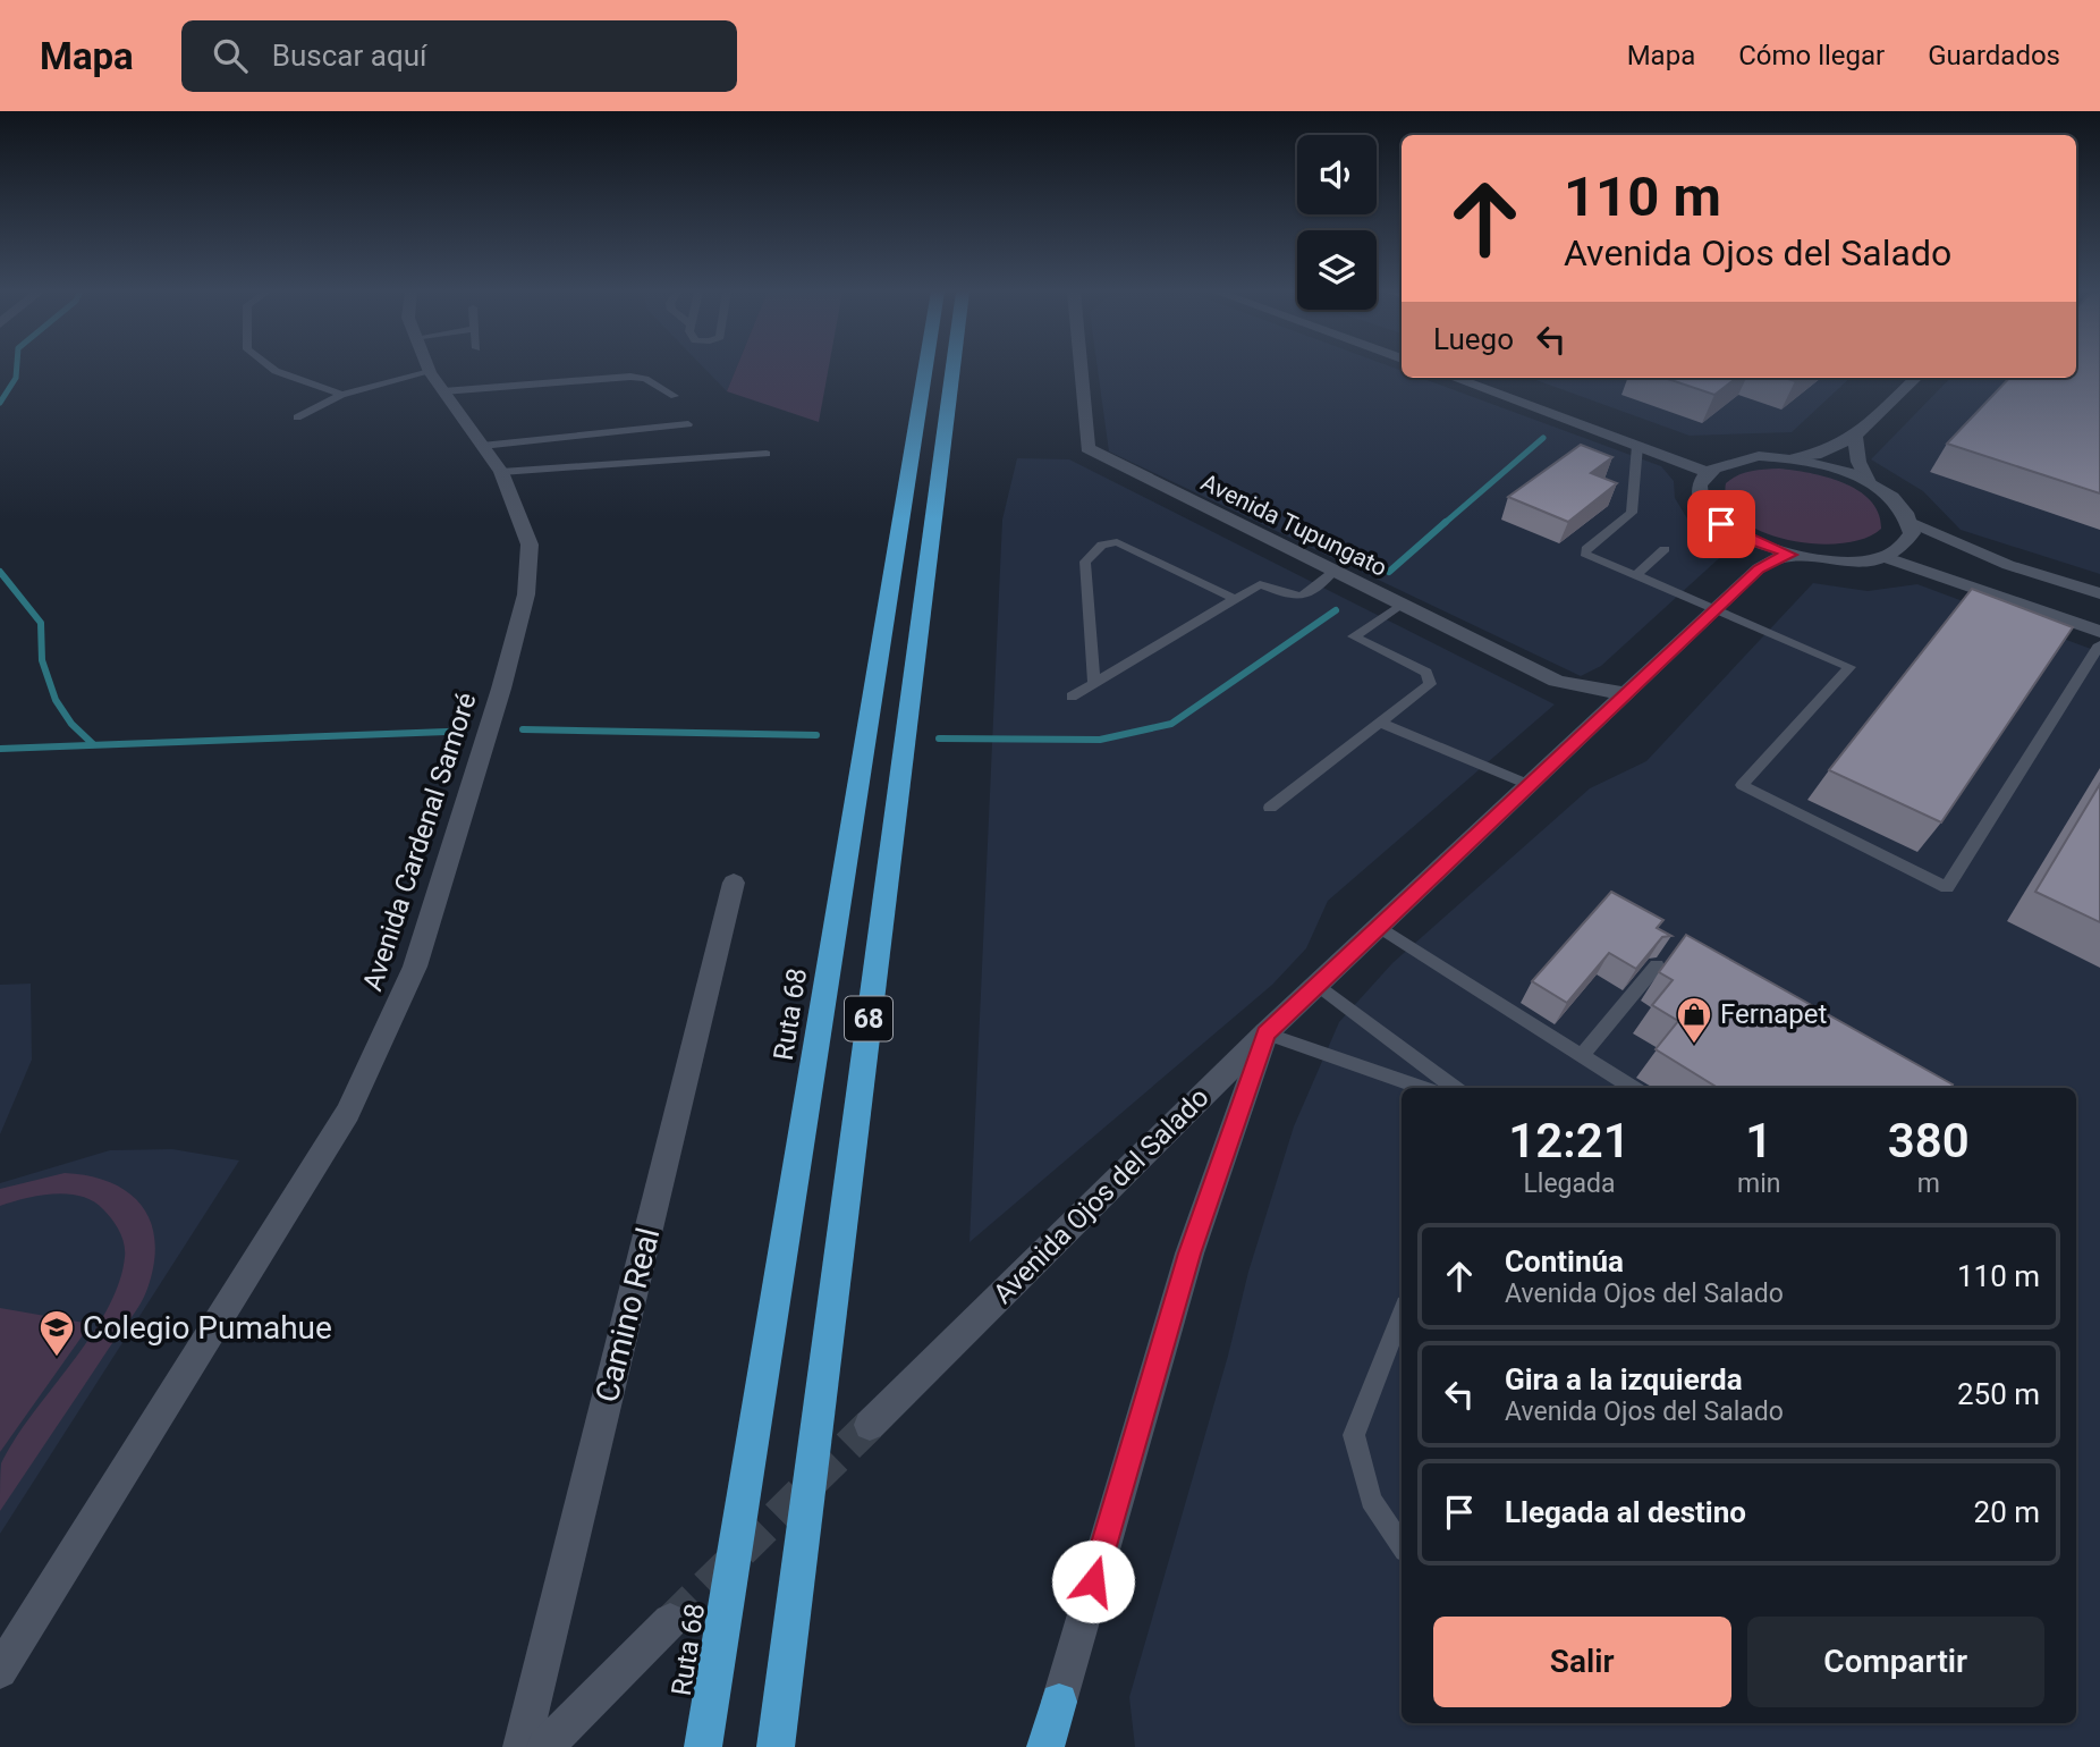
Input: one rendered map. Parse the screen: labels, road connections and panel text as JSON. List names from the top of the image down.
{
  "streets": {
    "highway": ["Ruta 68", "68"],
    "main road": [
      "Avenida Tupungato",
      "Avenida Cardenal Samoré",
      "Avenida Ojos del Salado",
      "Camino Real"
    ]
  },
  "crossings": [
    ["Avenida Tupungato", "Avenida Ojos del Salado"]
  ],
  "places": {
    "shop": ["Fernapet"],
    "school or university": ["Colegio Pumahue"]
  },
  "page": {
    "header": "Mapa",
    "search": "Buscar aquí",
    "nav": ["Mapa", "Cómo llegar", "Guardados"],
    "turn": ["110 m", "Avenida Ojos del Salado"],
    "then": "Luego",
    "eta": [
      "12:21",
      "Llegada",
      "1",
      "min",
      "380",
      "m"
    ],
    "list": [
      {
        "name": "Continúa",
        "note": "Avenida Ojos del Salado",
        "value": "110 m"
      },
      {
        "name": "Gira a la izquierda",
        "note": "Avenida Ojos del Salado",
        "value": "250 m"
      },
      {
        "name": "Llegada al destino",
        "value": "20 m"
      }
    ],
    "buttons": ["Salir", "Compartir"]
  }
}
